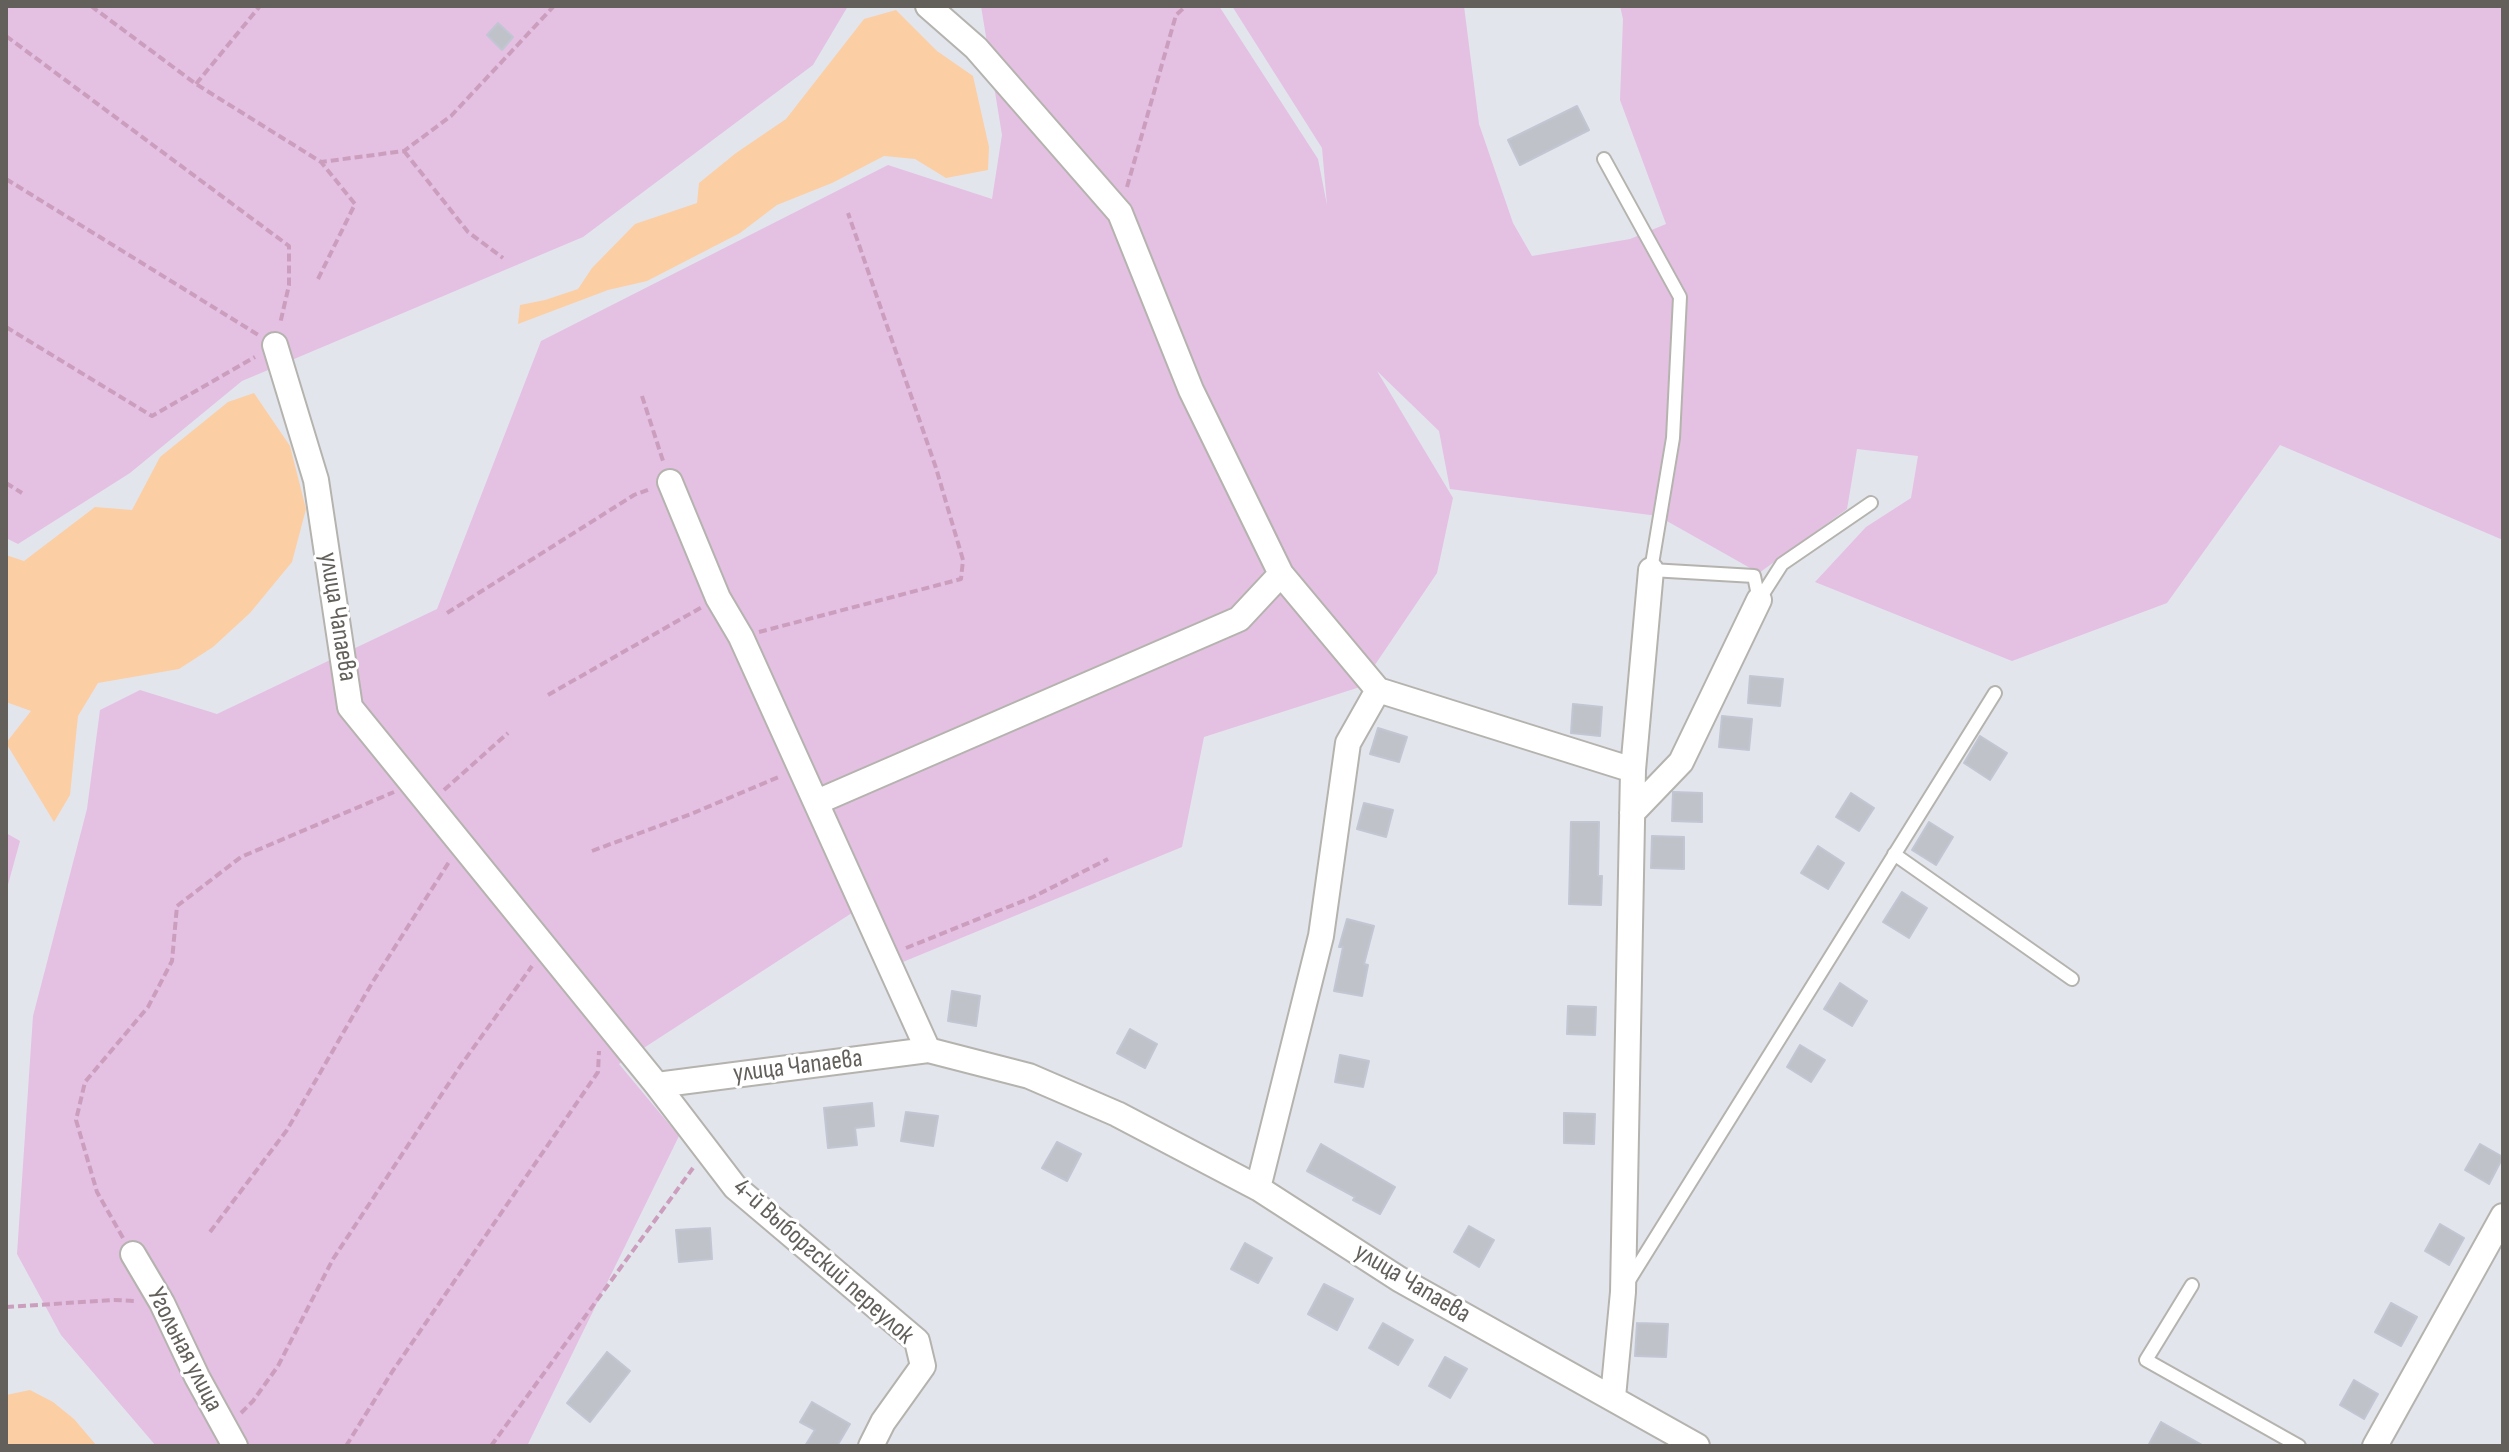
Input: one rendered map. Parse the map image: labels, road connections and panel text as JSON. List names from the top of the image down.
{
  "streets": {
    "street": ["улица Чапаева", "4-й Выборгский переулок", "Угольная улица"]
  },
  "crossings": [
    ["улица Чапаева", "4-й Выборгский переулок"]
  ]
}
